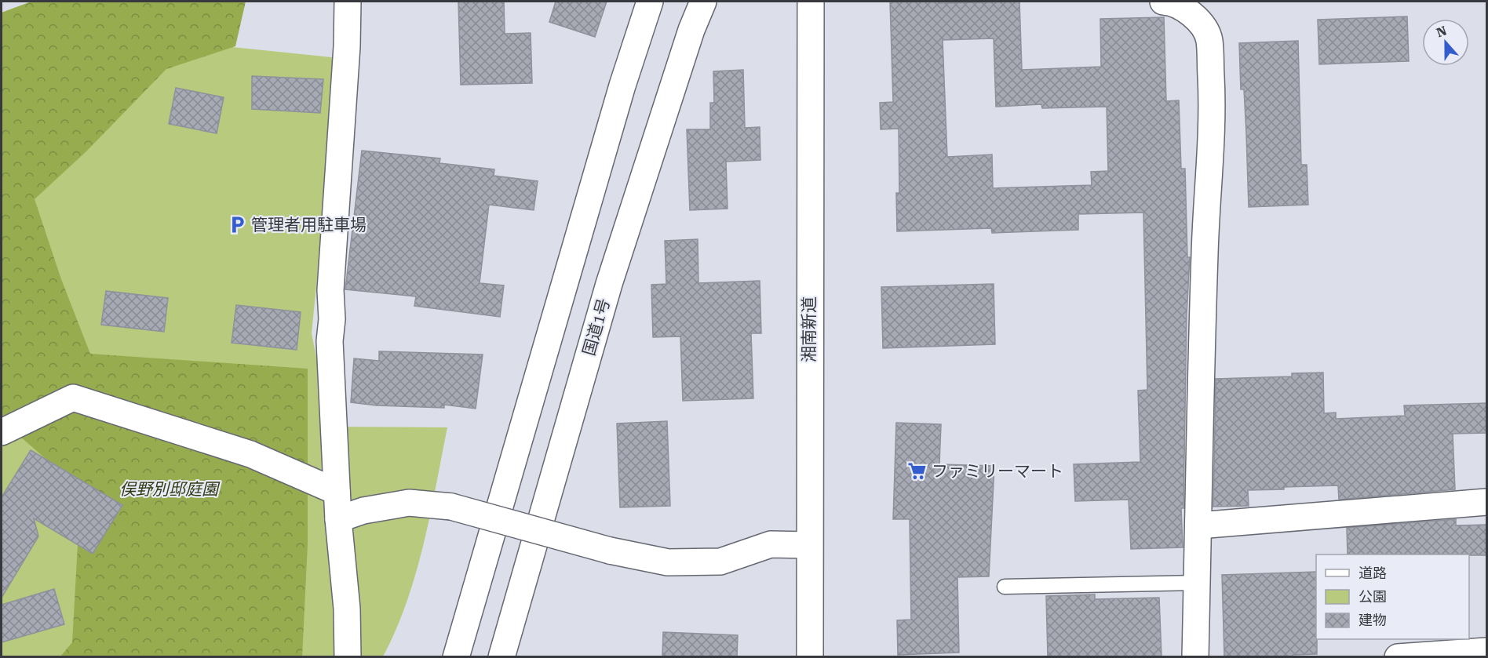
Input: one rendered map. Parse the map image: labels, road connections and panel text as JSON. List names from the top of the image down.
{
  "streets": {
    "main road": ["国道1号", "湘南新道"]
  },
  "parks": ["俣野別邸庭園"],
  "places": {
    "parking": ["管理者用駐車場"],
    "supermarket": ["ファミリーマート"]
  },
  "legend": ["道路", "公園", "建物"],
  "north": "top"
}
